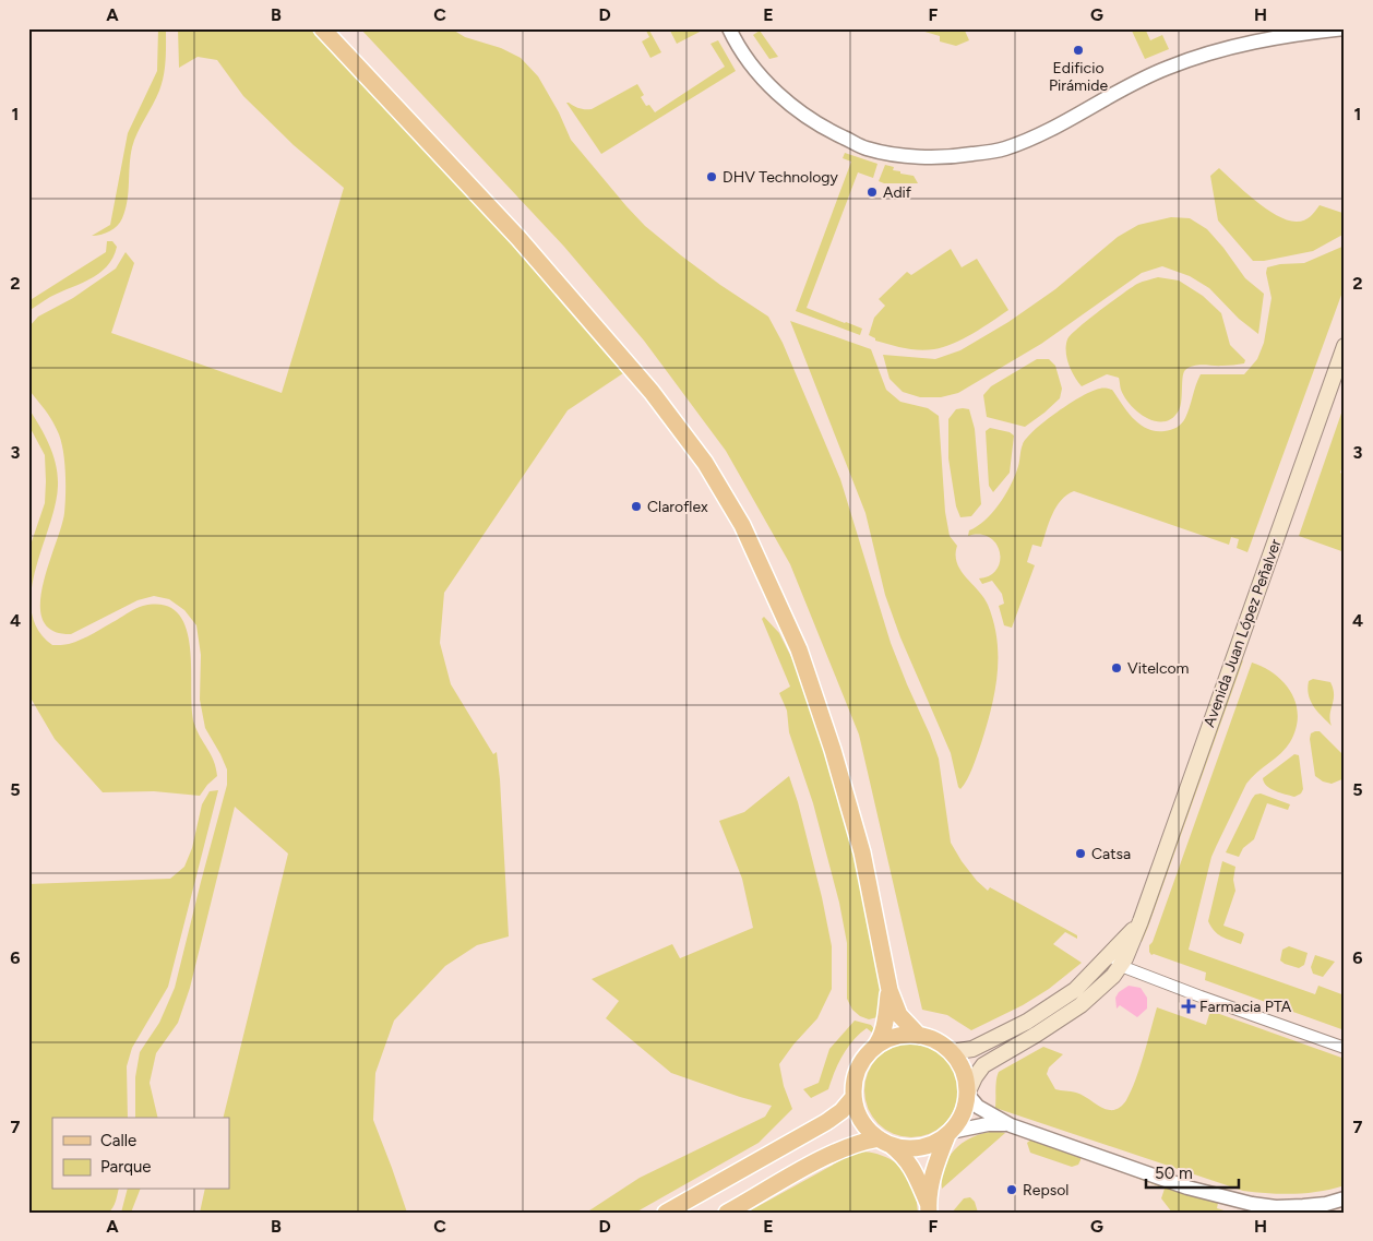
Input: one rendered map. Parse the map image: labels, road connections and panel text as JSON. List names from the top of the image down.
{
  "streets": {
    "main road": ["Avenida Juan López Peñalver"]
  },
  "places": {
    "other": [
      "Edificio Pirámide",
      "DHV Technology",
      "Adif",
      "Claroflex",
      "Vitelcom",
      "Catsa",
      "Repsol"
    ],
    "health": ["Farmacia PTA"]
  },
  "legend": ["Calle", "Parque"],
  "scale_bar": "50 m",
  "grid": {
    "columns": [
      "A",
      "B",
      "C",
      "D",
      "E",
      "F",
      "G",
      "H"
    ],
    "rows": [
      "1",
      "2",
      "3",
      "4",
      "5",
      "6",
      "7"
    ]
  }
}
